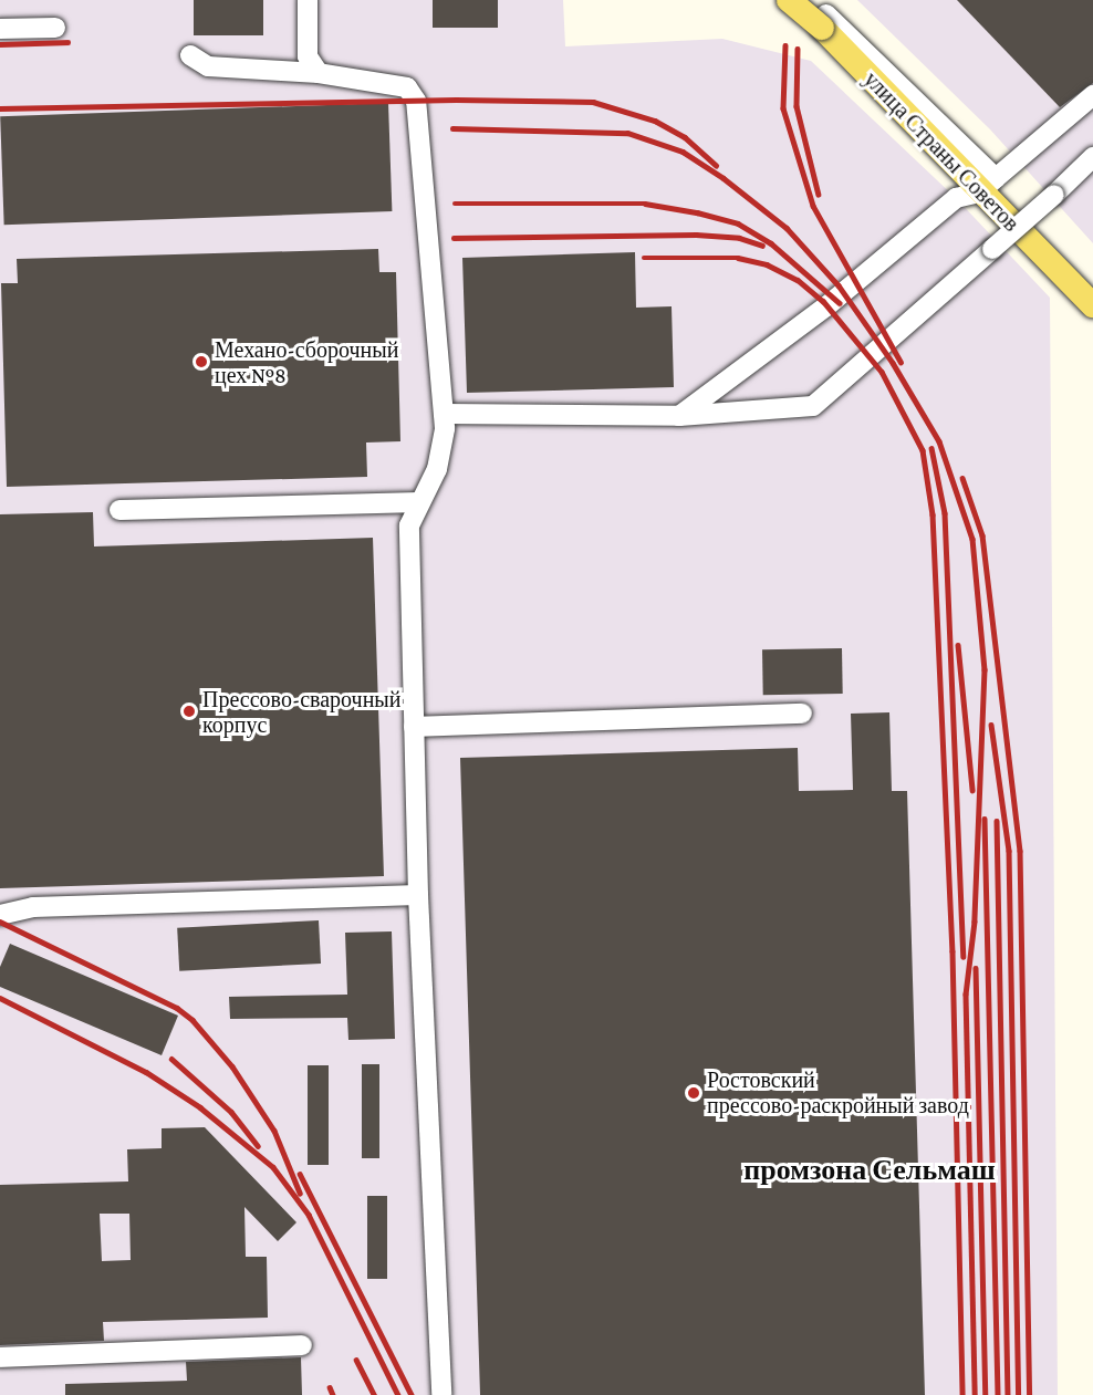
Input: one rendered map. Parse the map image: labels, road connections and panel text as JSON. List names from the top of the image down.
{
  "streets": {
    "main road": ["улица Страны Советов"]
  },
  "districts": ["промзона Сельмаш"],
  "places": ["Механо-сборочный цех №8", "Прессово-сварочный корпус", "Ростовский прессово-раскройный завод"]
}
